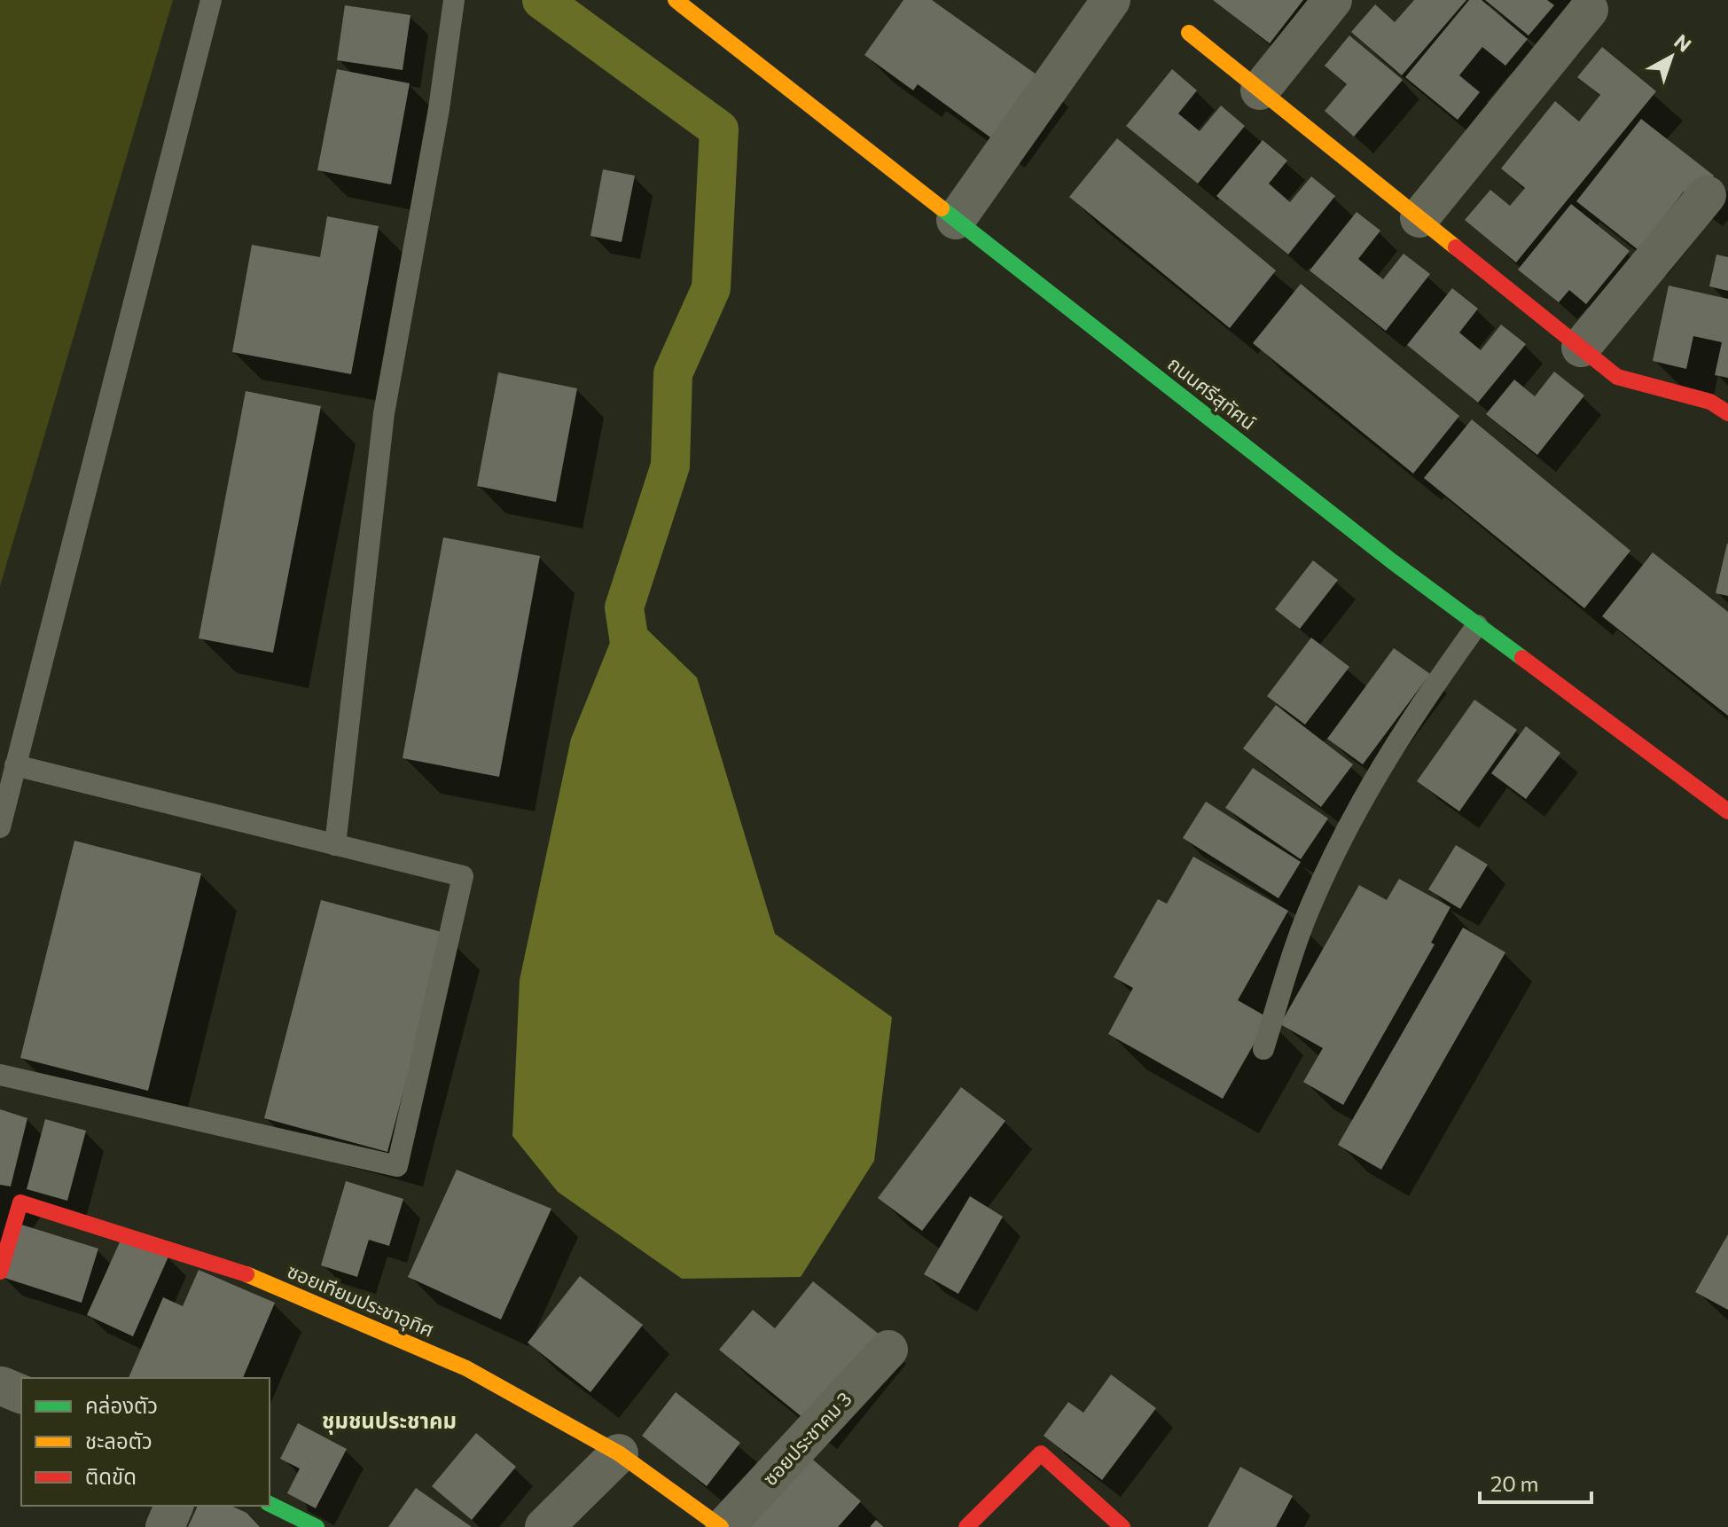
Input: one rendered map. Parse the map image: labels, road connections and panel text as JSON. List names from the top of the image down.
{
  "streets": {
    "street": ["ถนนศรีสุทัศน์", "ซอยเทียมประชาอุทิศ", "ซอยประชาคม 3"]
  },
  "crossings": [
    ["ซอยเทียมประชาอุทิศ", "ซอยประชาคม 3"]
  ],
  "districts": ["ชุมชนประชาคม"],
  "legend": ["คล่องตัว", "ชะลอตัว", "ติดขัด"],
  "scale_bar": "20 m",
  "north": "top right"
}
